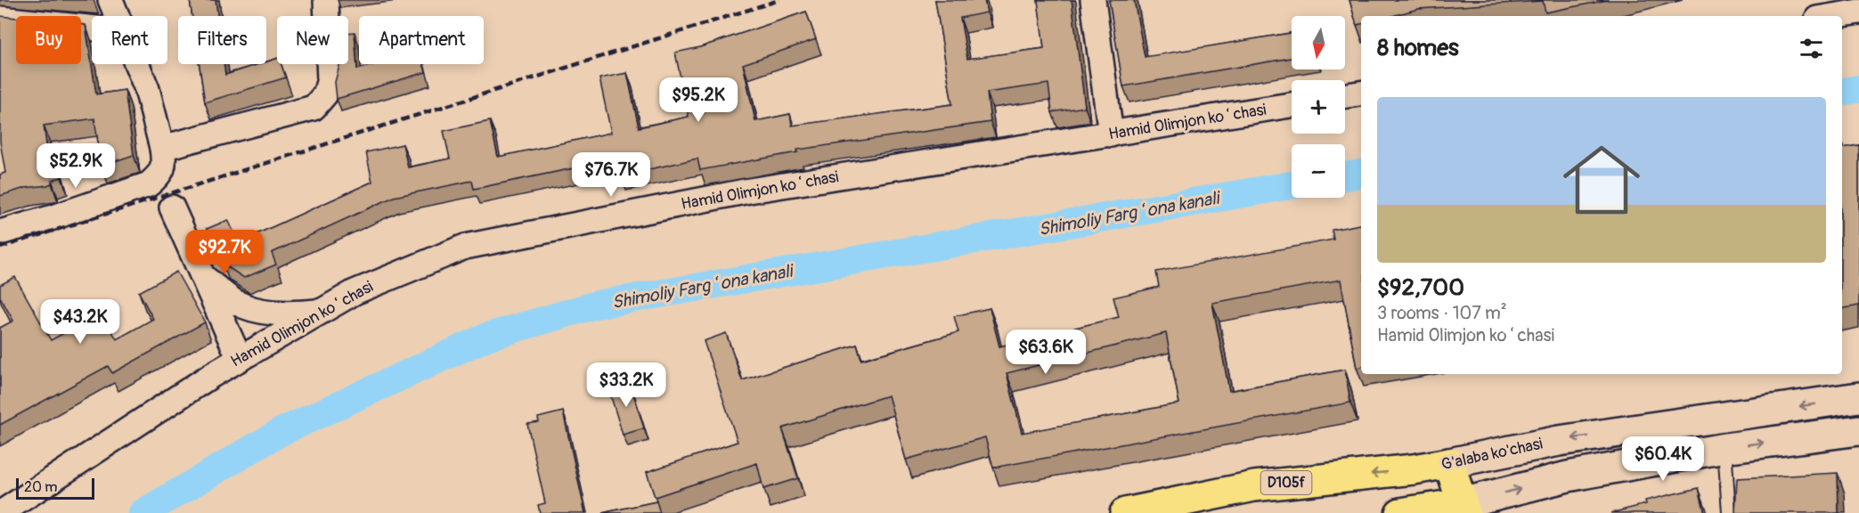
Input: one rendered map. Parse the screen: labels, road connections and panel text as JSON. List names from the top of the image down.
{
  "streets": {
    "main road": ["G'alaba ko'chasi", "D105f"],
    "street": ["Hamid Olimjon koʻchasi"]
  },
  "water": ["Shimoliy Fargʻona kanali"],
  "scale_bar": "20 m",
  "north": "bottom",
  "page": {
    "map_buttons": ["+", "−"],
    "chip": [
      "Buy",
      "Rent",
      "Filters",
      "New",
      "Apartment"
    ],
    "heading": "8 homes",
    "price": [
      "$95.2K",
      "$52.9K",
      "$76.7K",
      "$92.7K",
      "$43.2K",
      "$63.6K",
      "$33.2K",
      "$60.4K"
    ],
    "list": [
      {
        "name": "$92,700",
        "note": "3 rooms · 107 m² · Hamid Olimjon koʻchasi"
      }
    ],
    "scale": "20 m"
  }
}
